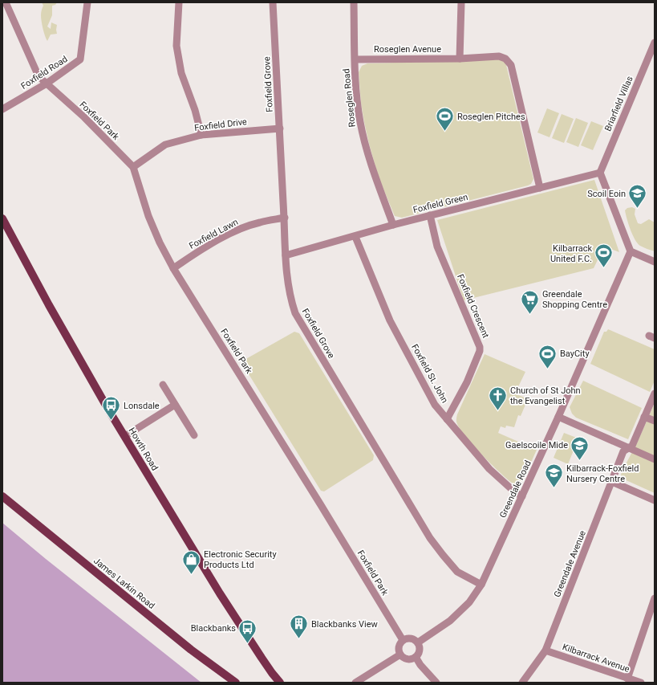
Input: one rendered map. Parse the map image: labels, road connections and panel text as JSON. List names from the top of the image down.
{
  "streets": {
    "main road": ["Howth Road", "James Larkin Road"],
    "street": [
      "Roseglen Avenue",
      "Foxfield Road",
      "Foxfield Grove",
      "Roseglen Road",
      "Briarfield Villas",
      "Foxfield Park",
      "Foxfield Drive",
      "Foxfield Green",
      "Foxfield Lawn",
      "Foxfield Crescent",
      "Foxfield St. John",
      "Greendale Road",
      "Greendale Avenue",
      "Kilbarrack Avenue"
    ]
  },
  "crossings": [
    ["Roseglen Avenue", "Roseglen Road"],
    ["Roseglen Avenue", "Foxfield Green"],
    ["Foxfield Road", "Foxfield Park"],
    ["Foxfield Grove", "Foxfield Drive"],
    ["Foxfield Grove", "Foxfield Green"],
    ["Foxfield Grove", "Foxfield Lawn"],
    ["Foxfield Grove", "Greendale Road"],
    ["Roseglen Road", "Foxfield Green"],
    ["Briarfield Villas", "Foxfield Green"],
    ["Foxfield Park", "Foxfield Drive"],
    ["Foxfield Park", "Foxfield Lawn"],
    ["Foxfield Park", "Greendale Road"],
    ["Foxfield Green", "Foxfield Crescent"],
    ["Foxfield Green", "Foxfield St. John"],
    ["Foxfield Crescent", "Foxfield St. John"],
    ["Foxfield St. John", "Greendale Road"],
    ["Greendale Avenue", "Kilbarrack Avenue"]
  ],
  "places": {
    "sports": ["Roseglen Pitches", "Kilbarrack United F.C.", "BayCity"],
    "school or university": ["Scoil Eoin", "Gaelscoile Mide", "Kilbarrack-Foxfield Nursery Centre"],
    "supermarket": ["Greendale Shopping Centre"],
    "church": ["Church of St John the Evangelist"],
    "bus stop": ["Lonsdale", "Blackbanks"],
    "shop": ["Electronic Security Products Ltd"],
    "building": ["Blackbanks View"]
  }
}
